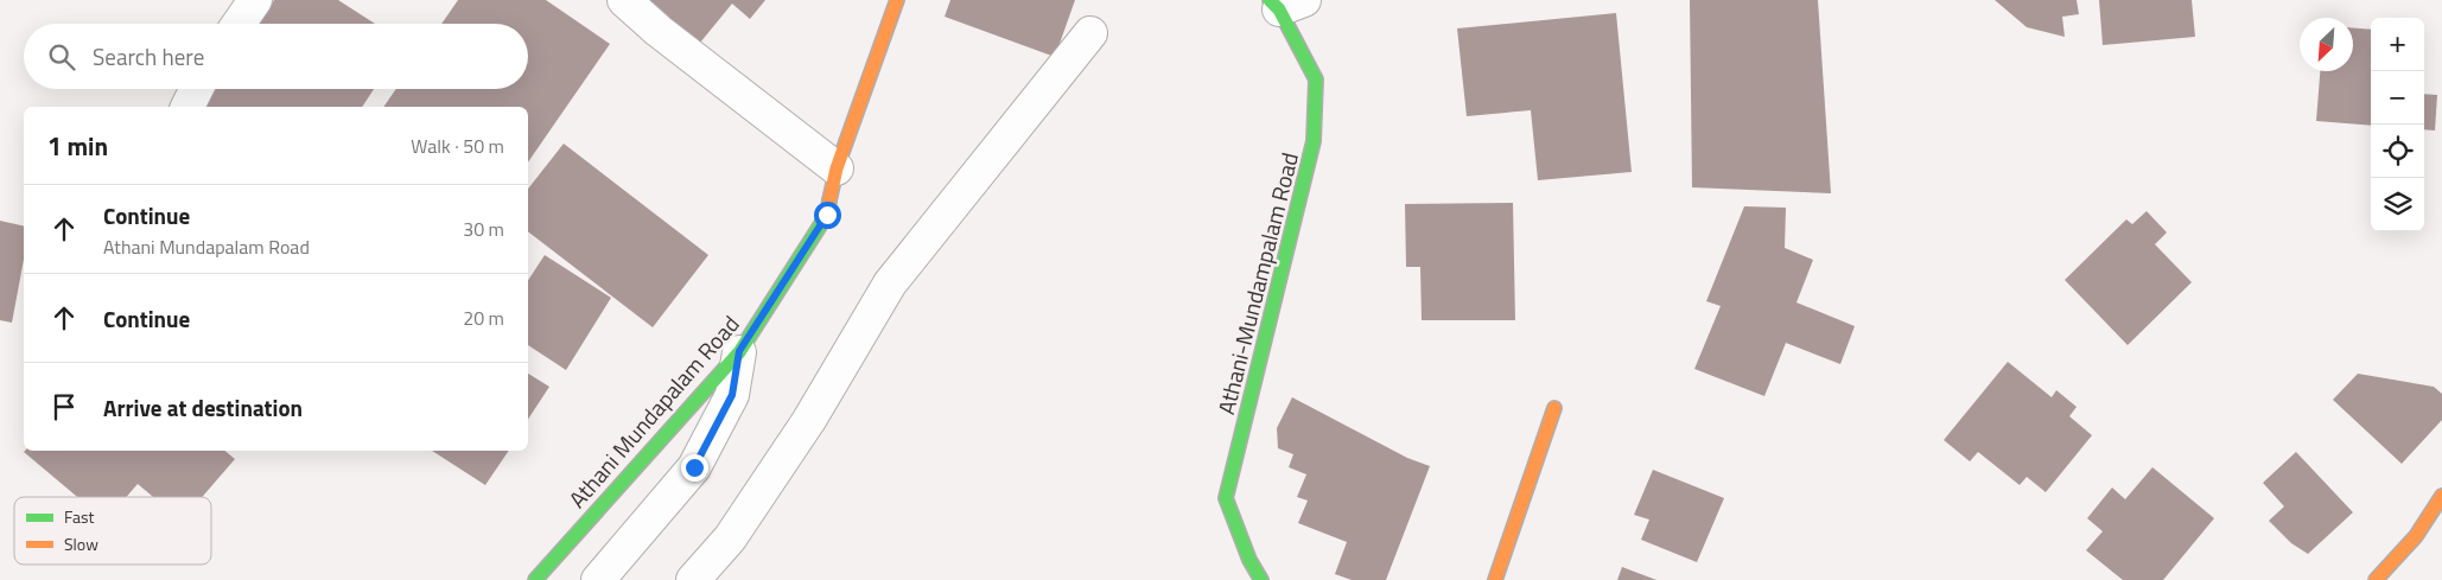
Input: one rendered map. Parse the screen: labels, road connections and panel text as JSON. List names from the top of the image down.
{
  "streets": {
    "street": ["Athani-Mundampalam Road", "Athani Mundapalam Road"]
  },
  "legend": ["Fast", "Slow"],
  "north": "bottom left",
  "page": {
    "map_buttons": ["+", "−"],
    "search": "Search here",
    "heading": ["1 min", "Walk · 50 m"],
    "list": [
      ["Continue", "Athani Mundapalam Road", "30 m"],
      ["Continue", "20 m"],
      "Arrive at destination"
    ]
  }
}
